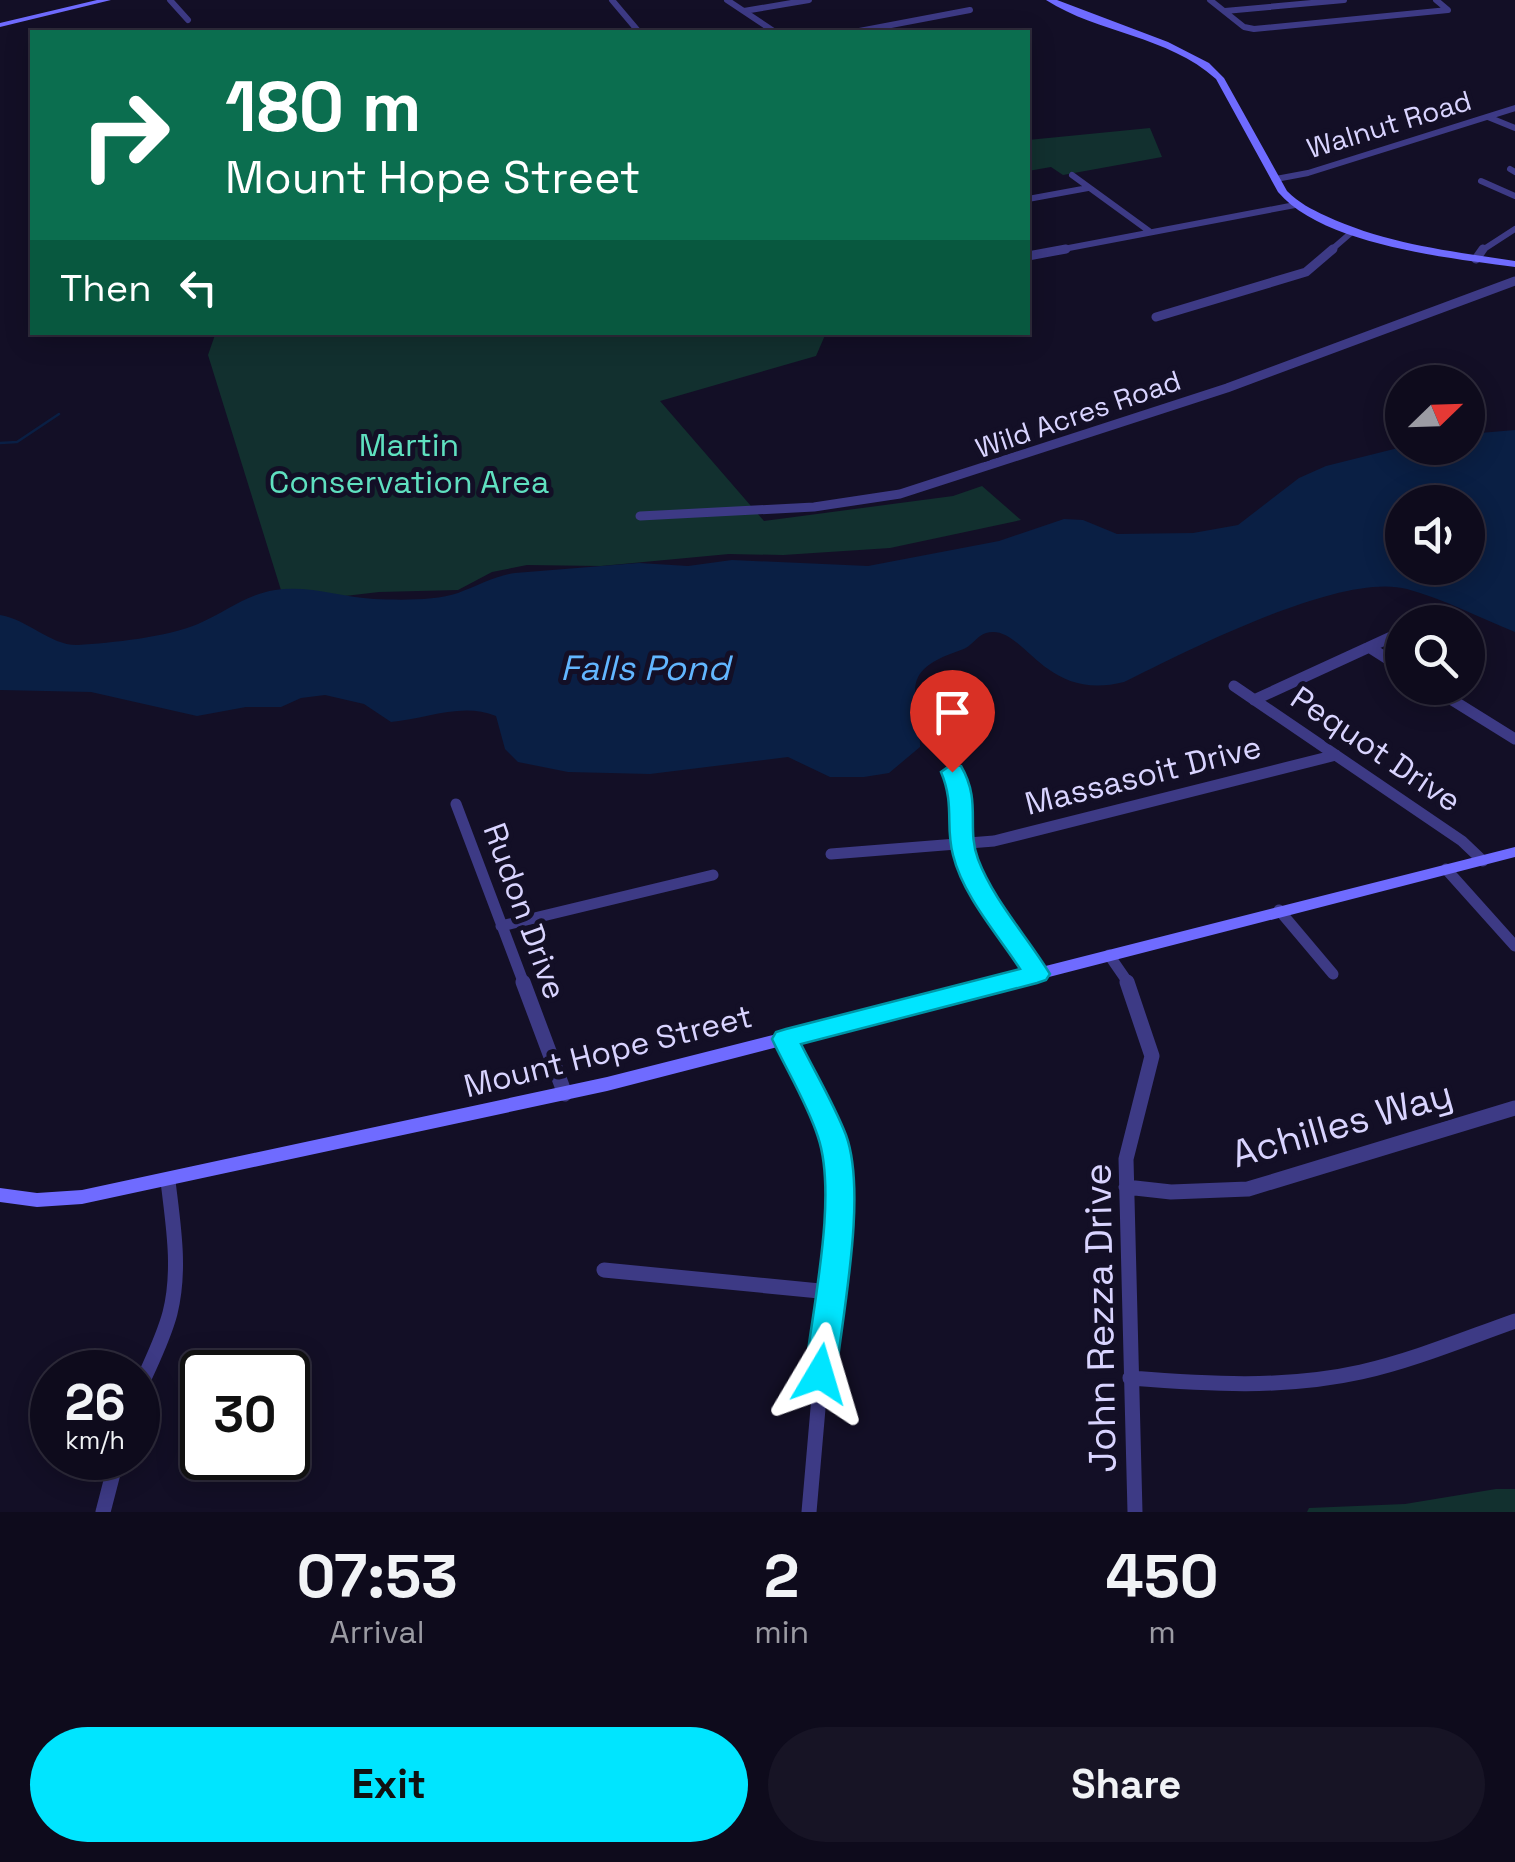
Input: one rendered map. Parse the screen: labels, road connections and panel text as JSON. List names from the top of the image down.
{
  "streets": {
    "street": [
      "Walnut Road",
      "Wild Acres Road",
      "Pequot Drive",
      "Massasoit Drive",
      "Rudon Drive",
      "Mount Hope Street",
      "Achilles Way",
      "John Rezza Drive"
    ]
  },
  "crossings": [
    ["Pequot Drive", "Massasoit Drive"],
    ["Pequot Drive", "Mount Hope Street"],
    ["Rudon Drive", "Mount Hope Street"],
    ["Mount Hope Street", "John Rezza Drive"],
    ["Achilles Way", "John Rezza Drive"]
  ],
  "water": ["Falls Pond"],
  "parks": ["Martin Conservation Area"],
  "north": "top right",
  "page": {
    "turn": ["180 m", "Mount Hope Street"],
    "then": "Then",
    "speed": "26 km/h",
    "limit": "30",
    "eta": [
      "07:53",
      "Arrival",
      "2",
      "min",
      "450",
      "m"
    ],
    "buttons": ["Exit", "Share"]
  }
}
